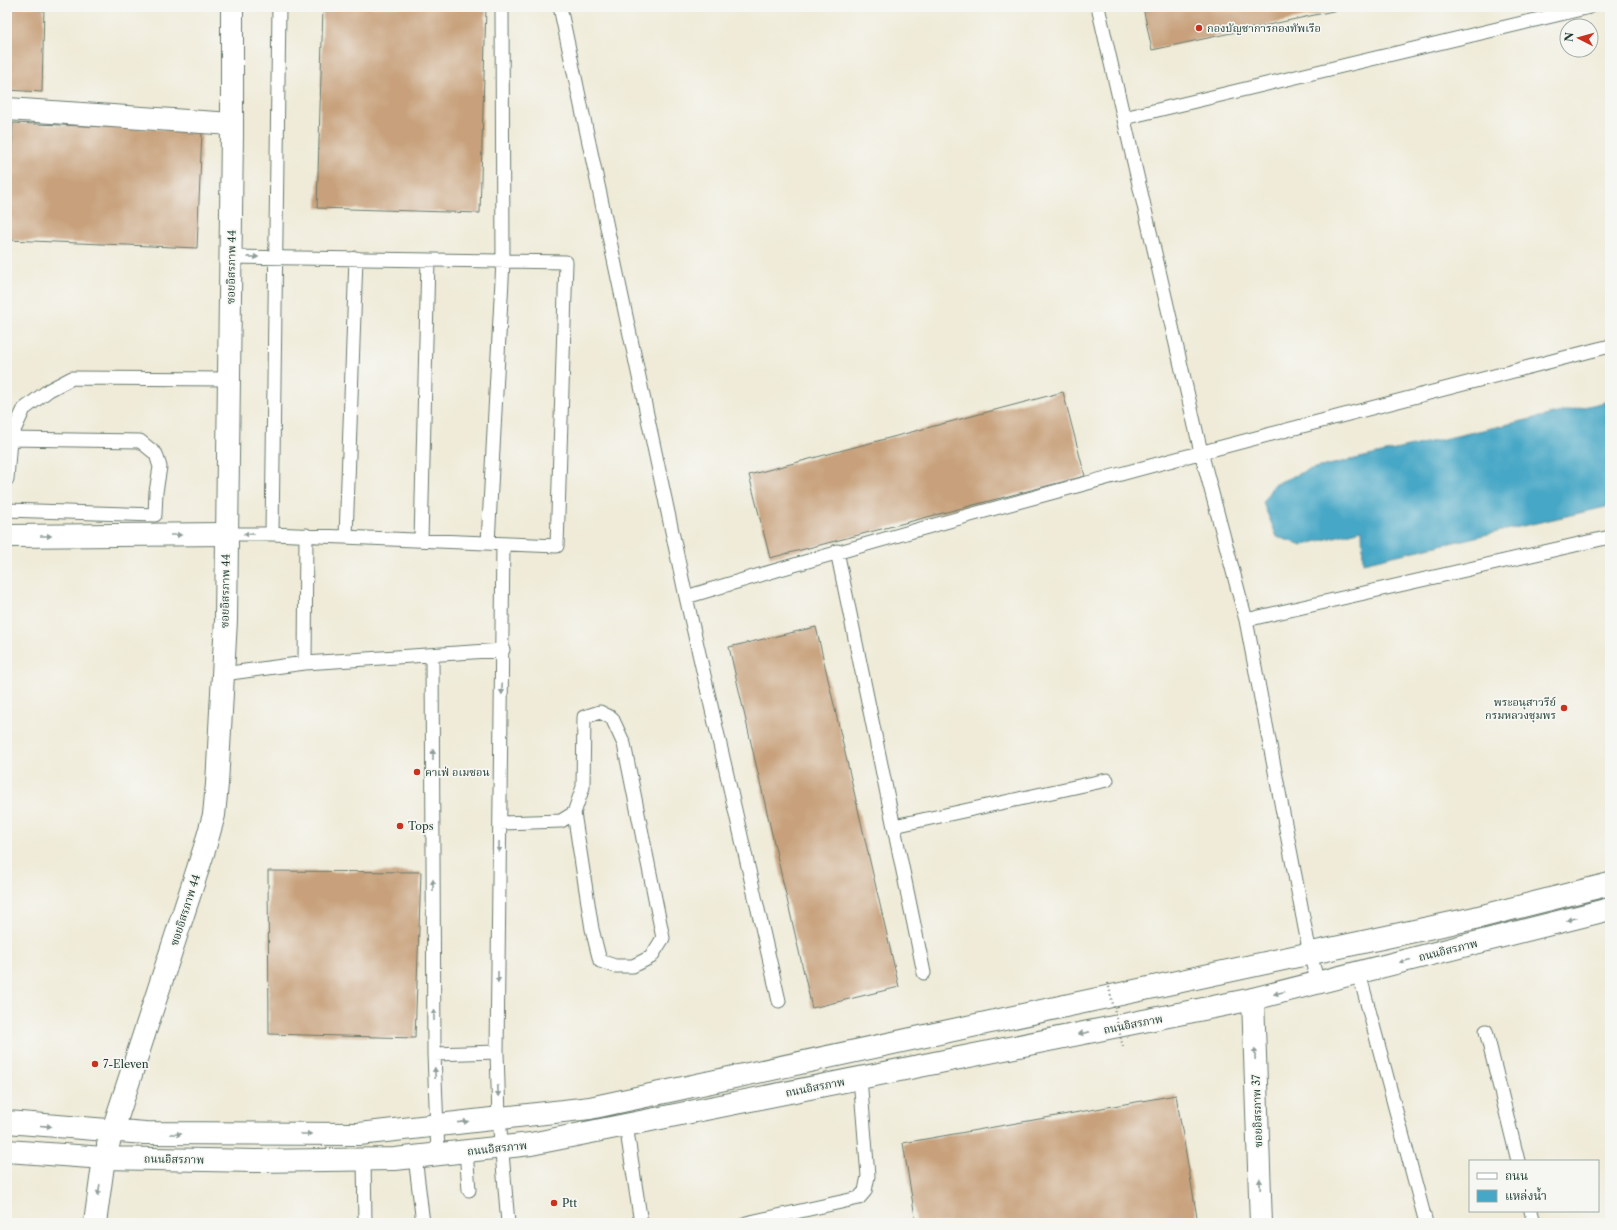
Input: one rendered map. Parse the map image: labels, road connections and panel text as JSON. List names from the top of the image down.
{
  "streets": {
    "main road": ["ซอยอิสรภาพ 44", "ถนนอิสรภาพ", "ซอยอิสรภาพ 37"]
  },
  "crossings": [
    ["ซอยอิสรภาพ 44", "ถนนอิสรภาพ"],
    ["ถนนอิสรภาพ", "ซอยอิสรภาพ 37"]
  ],
  "one_way": ["ซอยอิสรภาพ 37"],
  "places": [
    "กองบัญชาการกองทัพเรือ",
    "พระอนุสาวรีย์ กรมหลวงชุมพร",
    "คาเฟ่ อเมซอน",
    "Tops",
    "7-Eleven",
    "Ptt"
  ],
  "legend": ["ถนน", "แหล่งน้ำ"],
  "north": "left"
}
